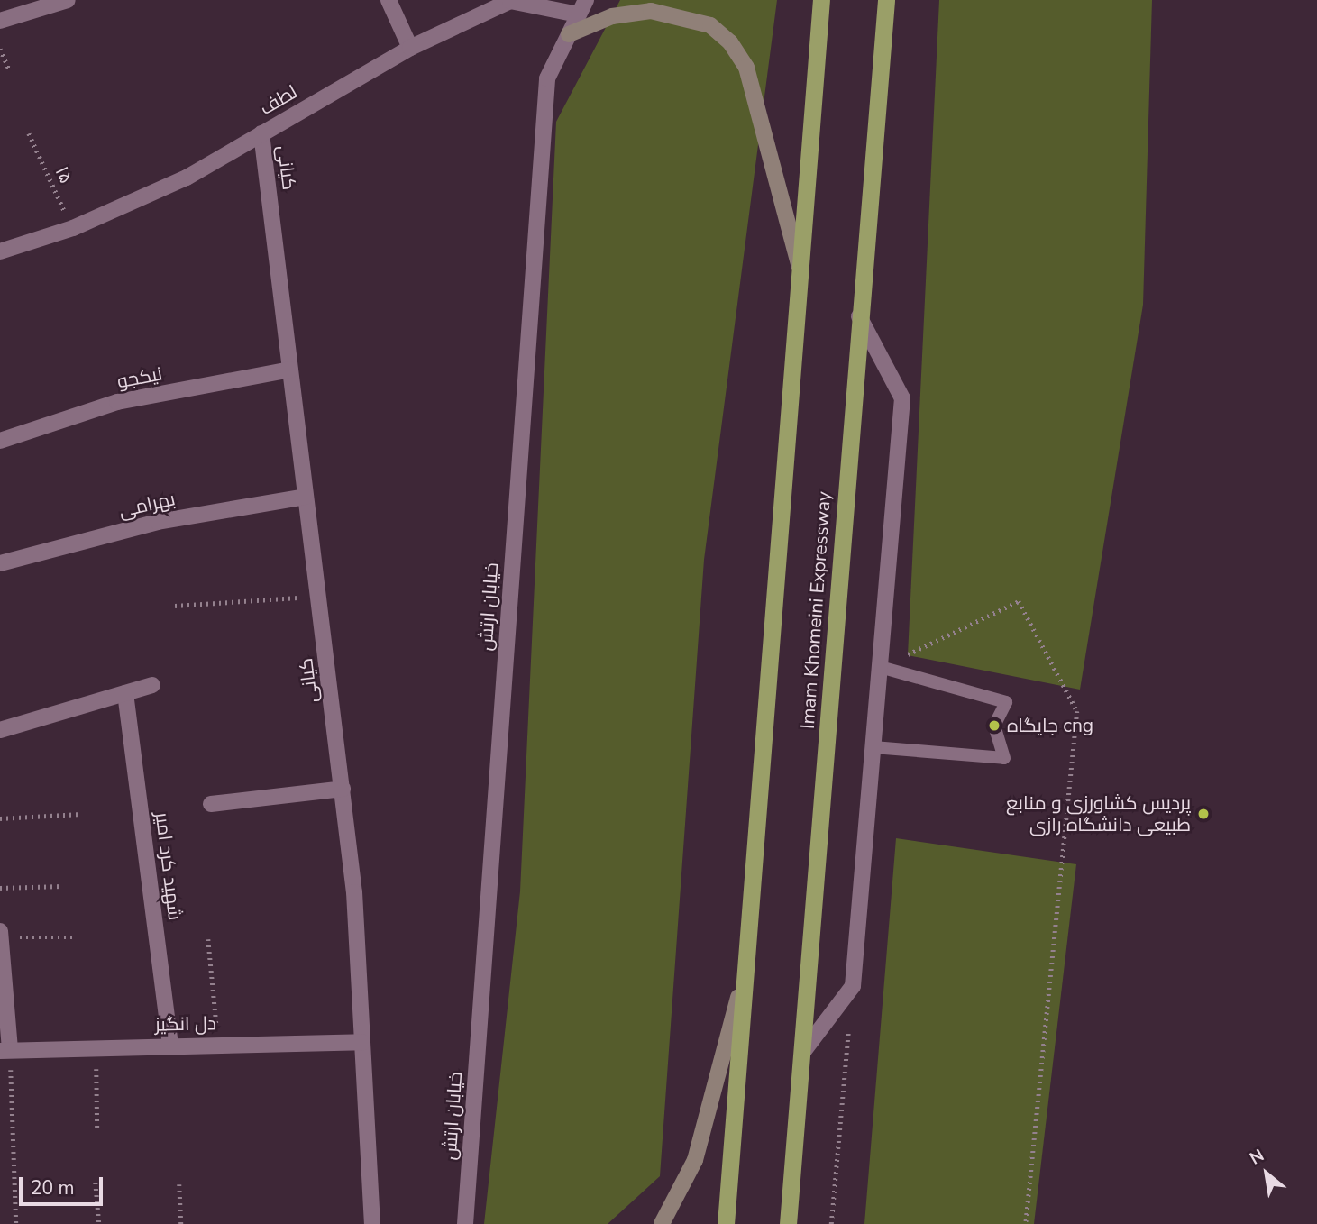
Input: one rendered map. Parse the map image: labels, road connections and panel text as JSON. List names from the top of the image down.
{
  "streets": {
    "highway": ["Imam Khomeini Expressway"],
    "street": [
      "لطف",
      "کیانی",
      "نیکجو",
      "بهرامی",
      "خیابان ارتش",
      "شهید کرد امیر",
      "دل انگیز"
    ],
    "path": ["۱۵"]
  },
  "crossings": [
    ["لطف", "کیانی"],
    ["لطف", "۱۵"],
    ["لطف", "خیابان ارتش"],
    ["کیانی", "نیکجو"],
    ["کیانی", "بهرامی"],
    ["کیانی", "دل انگیز"],
    ["شهید کرد امیر", "دل انگیز"]
  ],
  "places": ["جایگاه cng", "پردیس کشاورزی و منابع طبیعی دانشگاه رازی"],
  "scale_bar": "20 m",
  "north": "top left"
}
